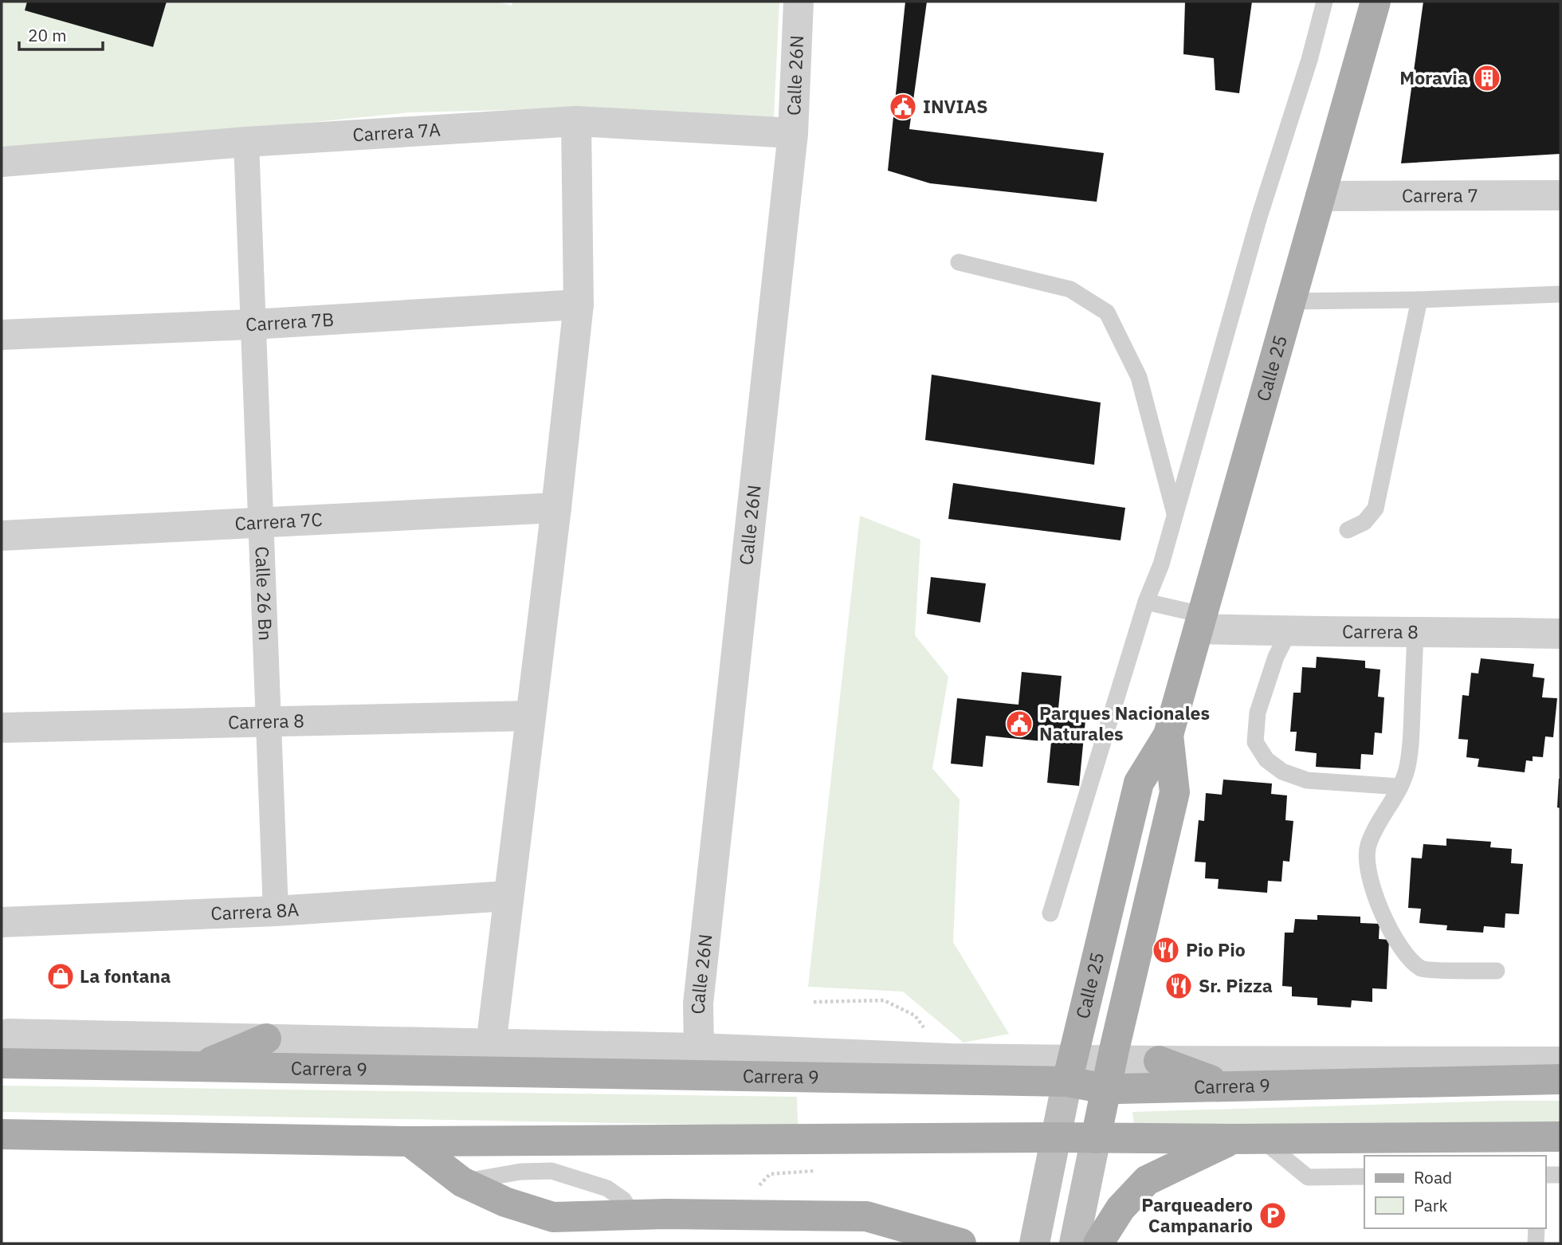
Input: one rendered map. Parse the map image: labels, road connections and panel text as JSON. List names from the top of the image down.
{
  "streets": {
    "main road": ["Calle 25", "Carrera 9"],
    "street": [
      "Calle 26N",
      "Carrera 7A",
      "Carrera 7",
      "Carrera 7B",
      "Carrera 7C",
      "Calle 26 Bn",
      "Carrera 8",
      "Carrera 8A"
    ]
  },
  "crossings": [
    ["Calle 26N", "Carrera 7A"],
    ["Carrera 7A", "Calle 26 Bn"],
    ["Carrera 7", "Calle 25"],
    ["Carrera 7B", "Calle 26 Bn"],
    ["Calle 25", "Carrera 8"],
    ["Calle 25", "Carrera 9"],
    ["Carrera 7C", "Calle 26 Bn"],
    ["Calle 26 Bn", "Carrera 8"],
    ["Calle 26 Bn", "Carrera 8A"]
  ],
  "places": {
    "building": ["Moravia"],
    "public building": ["INVIAS", "Parques Nacionales Naturales"],
    "restaurant": ["Pio Pio", "Sr. Pizza"],
    "shop": ["La fontana"],
    "parking": ["Parqueadero Campanario"]
  },
  "legend": ["Road", "Park"],
  "scale_bar": "20 m"
}
